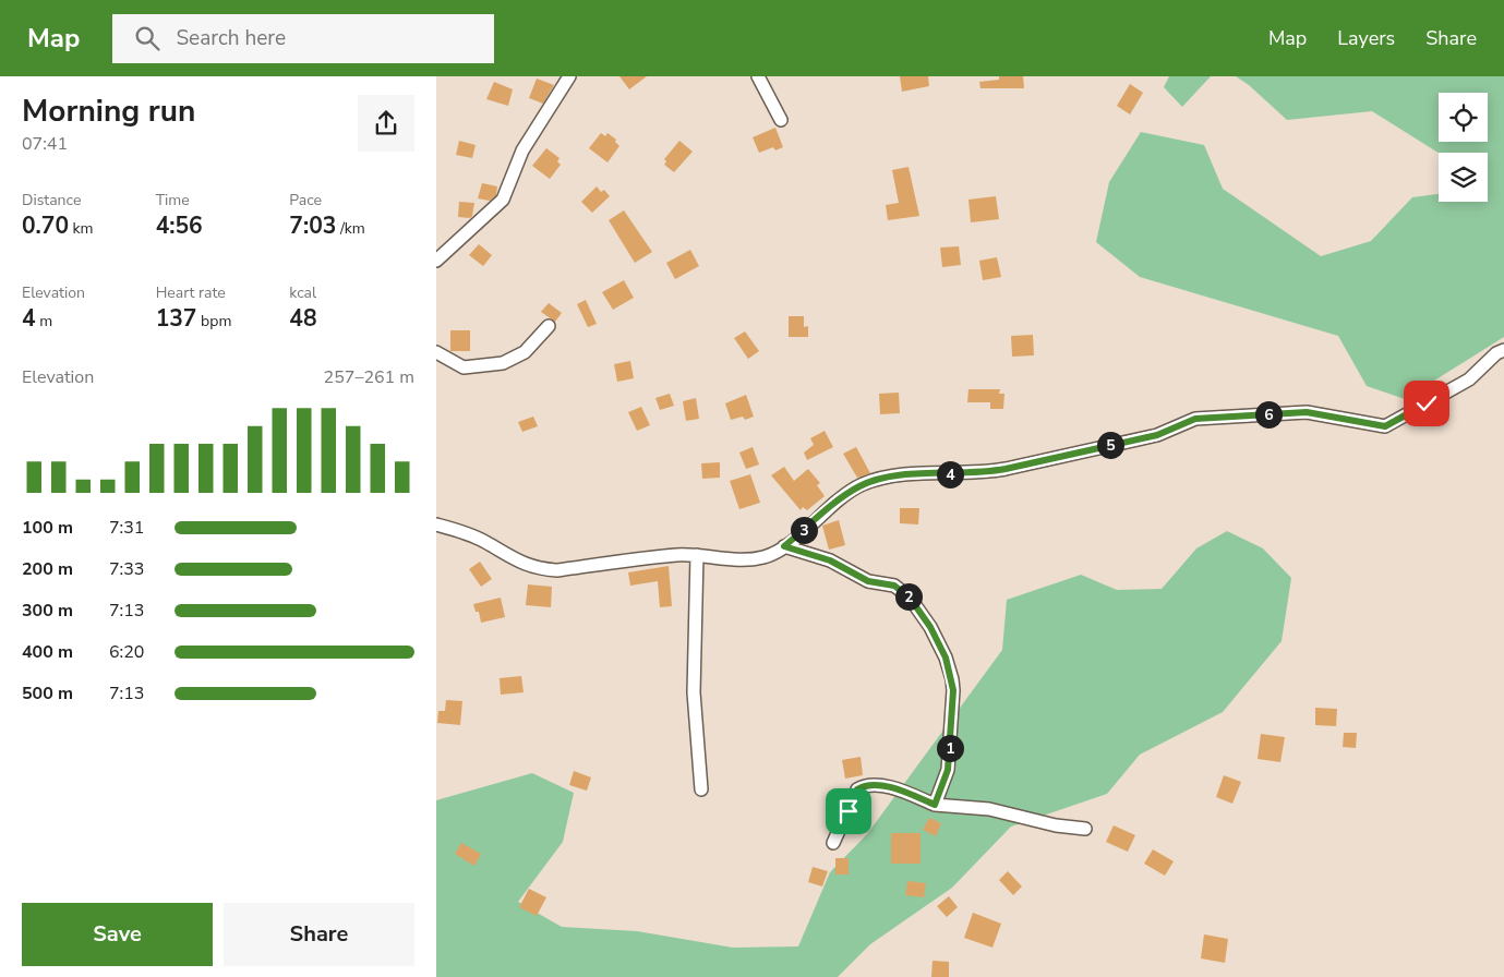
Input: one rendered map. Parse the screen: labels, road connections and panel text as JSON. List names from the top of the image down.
{
  "page": {
    "header": "Map",
    "search": "Search here",
    "nav": ["Map", "Layers", "Share"],
    "heading": ["Morning run", "07:41"],
    "stats": [
      ["Distance", "0.70 km"],
      ["Time", "4:56"],
      ["Pace", "7:03 /km"],
      ["Elevation", "4 m"],
      ["Heart rate", "137 bpm"],
      ["kcal", "48"]
    ],
    "chart": ["Elevation", "257–261 m"],
    "pins": [
      "6",
      "5",
      "4",
      "3",
      "2",
      "1"
    ],
    "list": [
      {
        "name": "100 m",
        "note": "7:31"
      },
      {
        "name": "200 m",
        "note": "7:33"
      },
      {
        "name": "300 m",
        "note": "7:13"
      },
      {
        "name": "400 m",
        "note": "6:20"
      },
      {
        "name": "500 m",
        "note": "7:13"
      }
    ],
    "buttons": ["Save", "Share"]
  }
}
